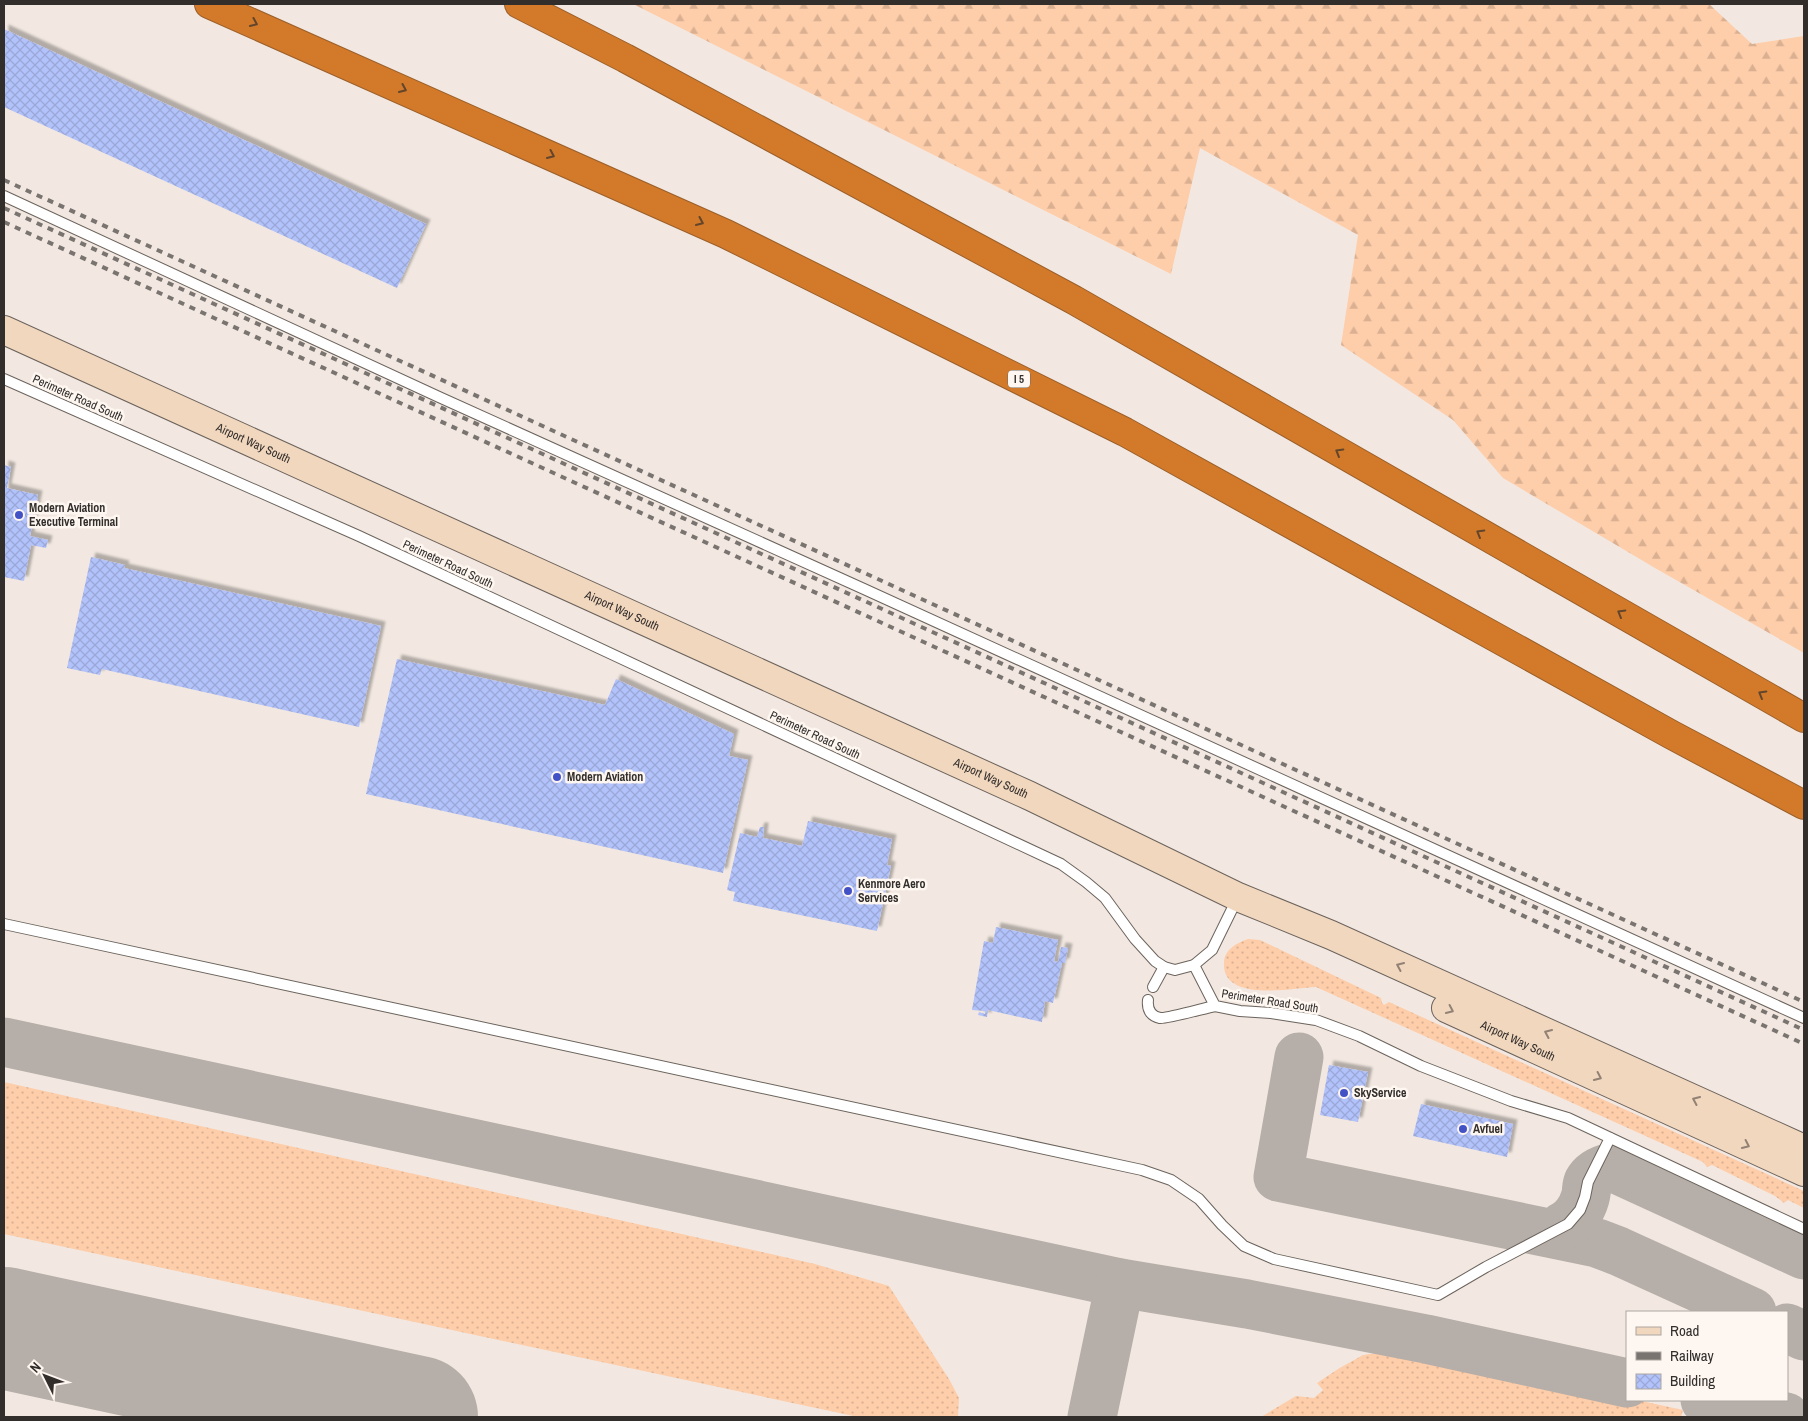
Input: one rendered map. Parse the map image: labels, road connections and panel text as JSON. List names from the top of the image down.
{
  "streets": {
    "highway": ["I 5"],
    "main road": ["Airport Way South"],
    "lane": ["Perimeter Road South"]
  },
  "places": [
    "Modern Aviation Executive Terminal",
    "Modern Aviation",
    "Kenmore Aero Services",
    "SkyService",
    "Avfuel"
  ],
  "legend": ["Road", "Railway", "Building"],
  "north": "top left"
}
